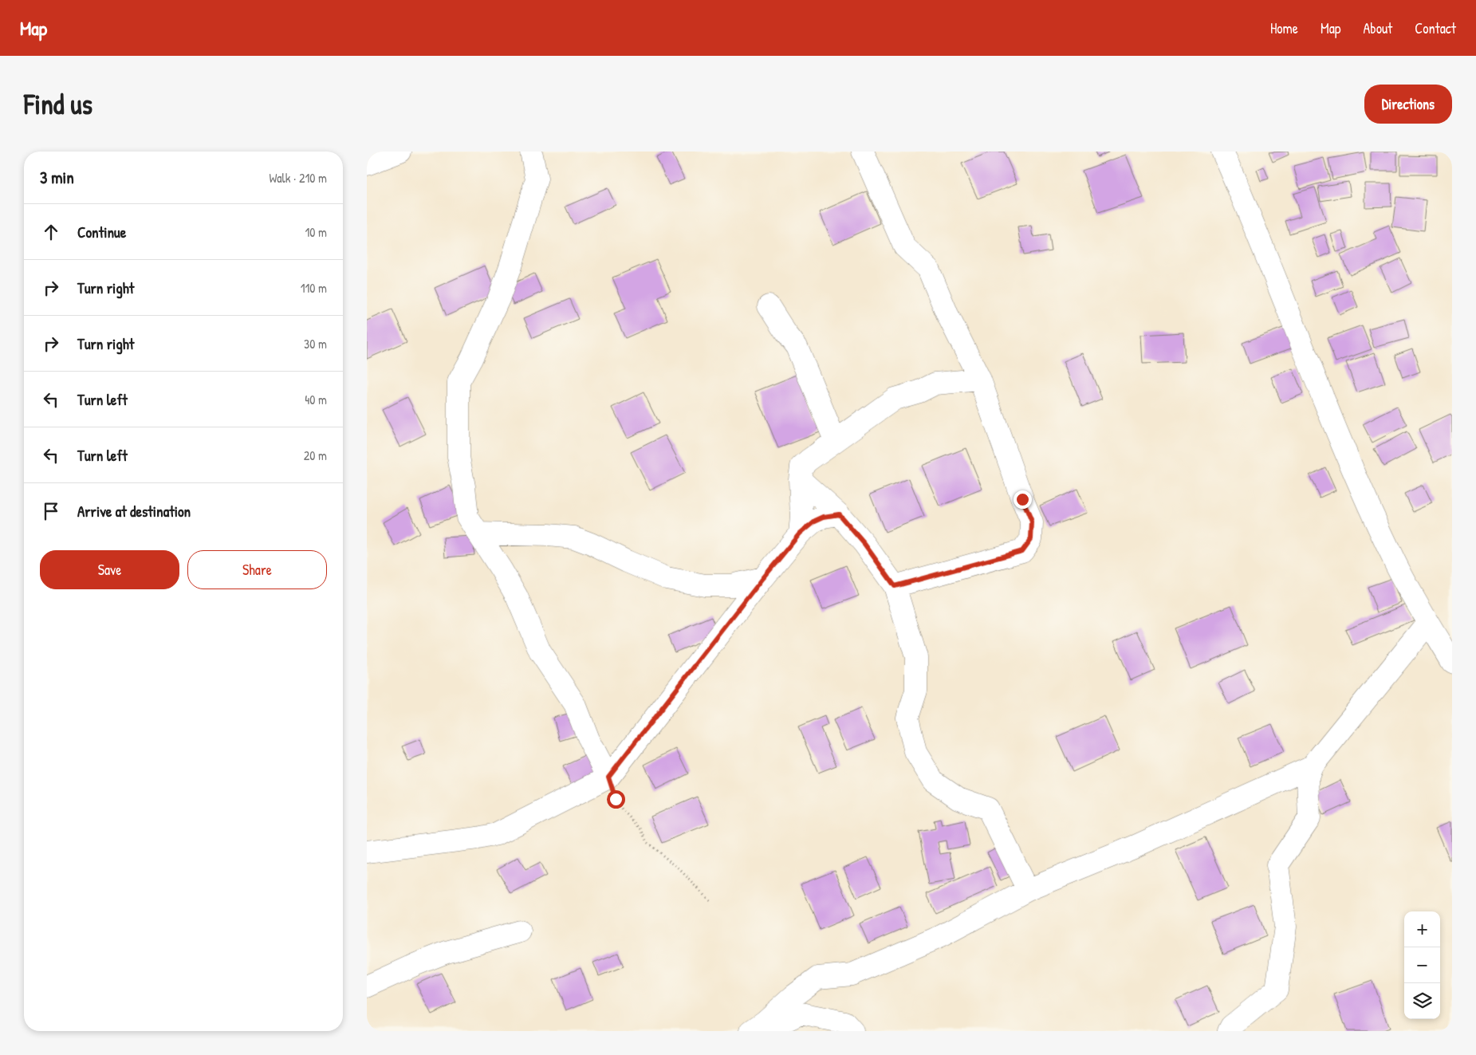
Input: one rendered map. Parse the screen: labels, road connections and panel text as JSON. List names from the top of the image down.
{
  "page": {
    "header": "Map",
    "nav": [
      "Home",
      "Map",
      "About",
      "Contact"
    ],
    "buttons": [
      "Directions",
      ["Save", "Share"]
    ],
    "title": "Find us",
    "heading": ["3 min", "Walk · 210 m"],
    "list": [
      ["Continue", "10 m"],
      ["Turn right", "110 m"],
      ["Turn right", "30 m"],
      ["Turn left", "40 m"],
      ["Turn left", "20 m"],
      "Arrive at destination"
    ],
    "map_buttons": ["+", "−"]
  }
}
